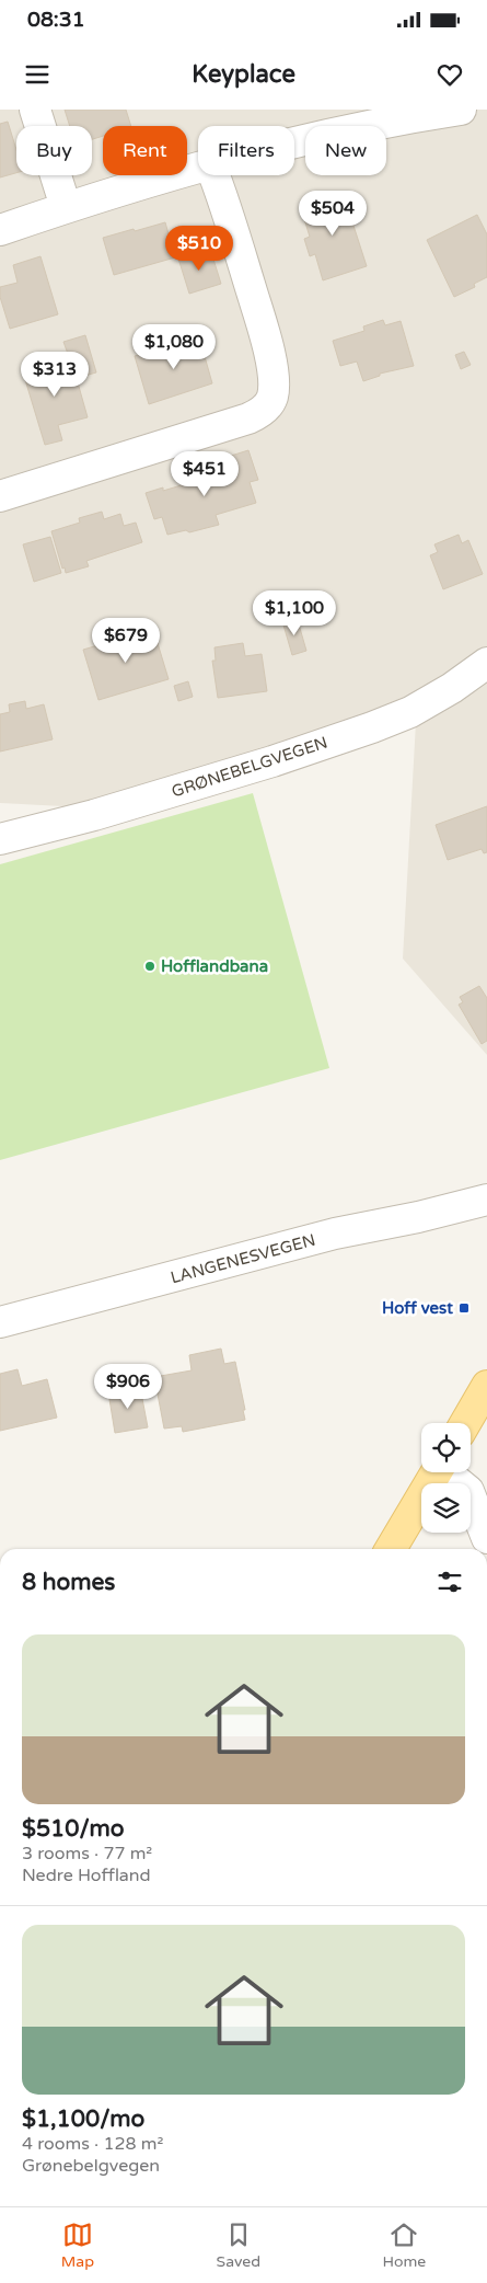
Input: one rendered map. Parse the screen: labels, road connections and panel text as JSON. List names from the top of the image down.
{
  "streets": {
    "street": ["GRØNEBELGVEGEN", "LANGENESVEGEN"]
  },
  "places": {
    "other": ["Hofflandbana"],
    "transit": ["Hoff vest"]
  },
  "page": {
    "status": "08:31",
    "header": "Keyplace",
    "chip": [
      "Buy",
      "Rent",
      "Filters",
      "New"
    ],
    "price": [
      "$504",
      "$510",
      "$1,080",
      "$313",
      "$451",
      "$1,100",
      "$679",
      "$906"
    ],
    "heading": "8 homes",
    "list": [
      {
        "name": "$510/mo",
        "note": "3 rooms · 77 m² · Nedre Hoffland"
      },
      {
        "name": "$1,100/mo",
        "note": "4 rooms · 128 m² · Grønebelgvegen"
      }
    ],
    "tabs": ["Map", "Saved", "Home"]
  }
}
